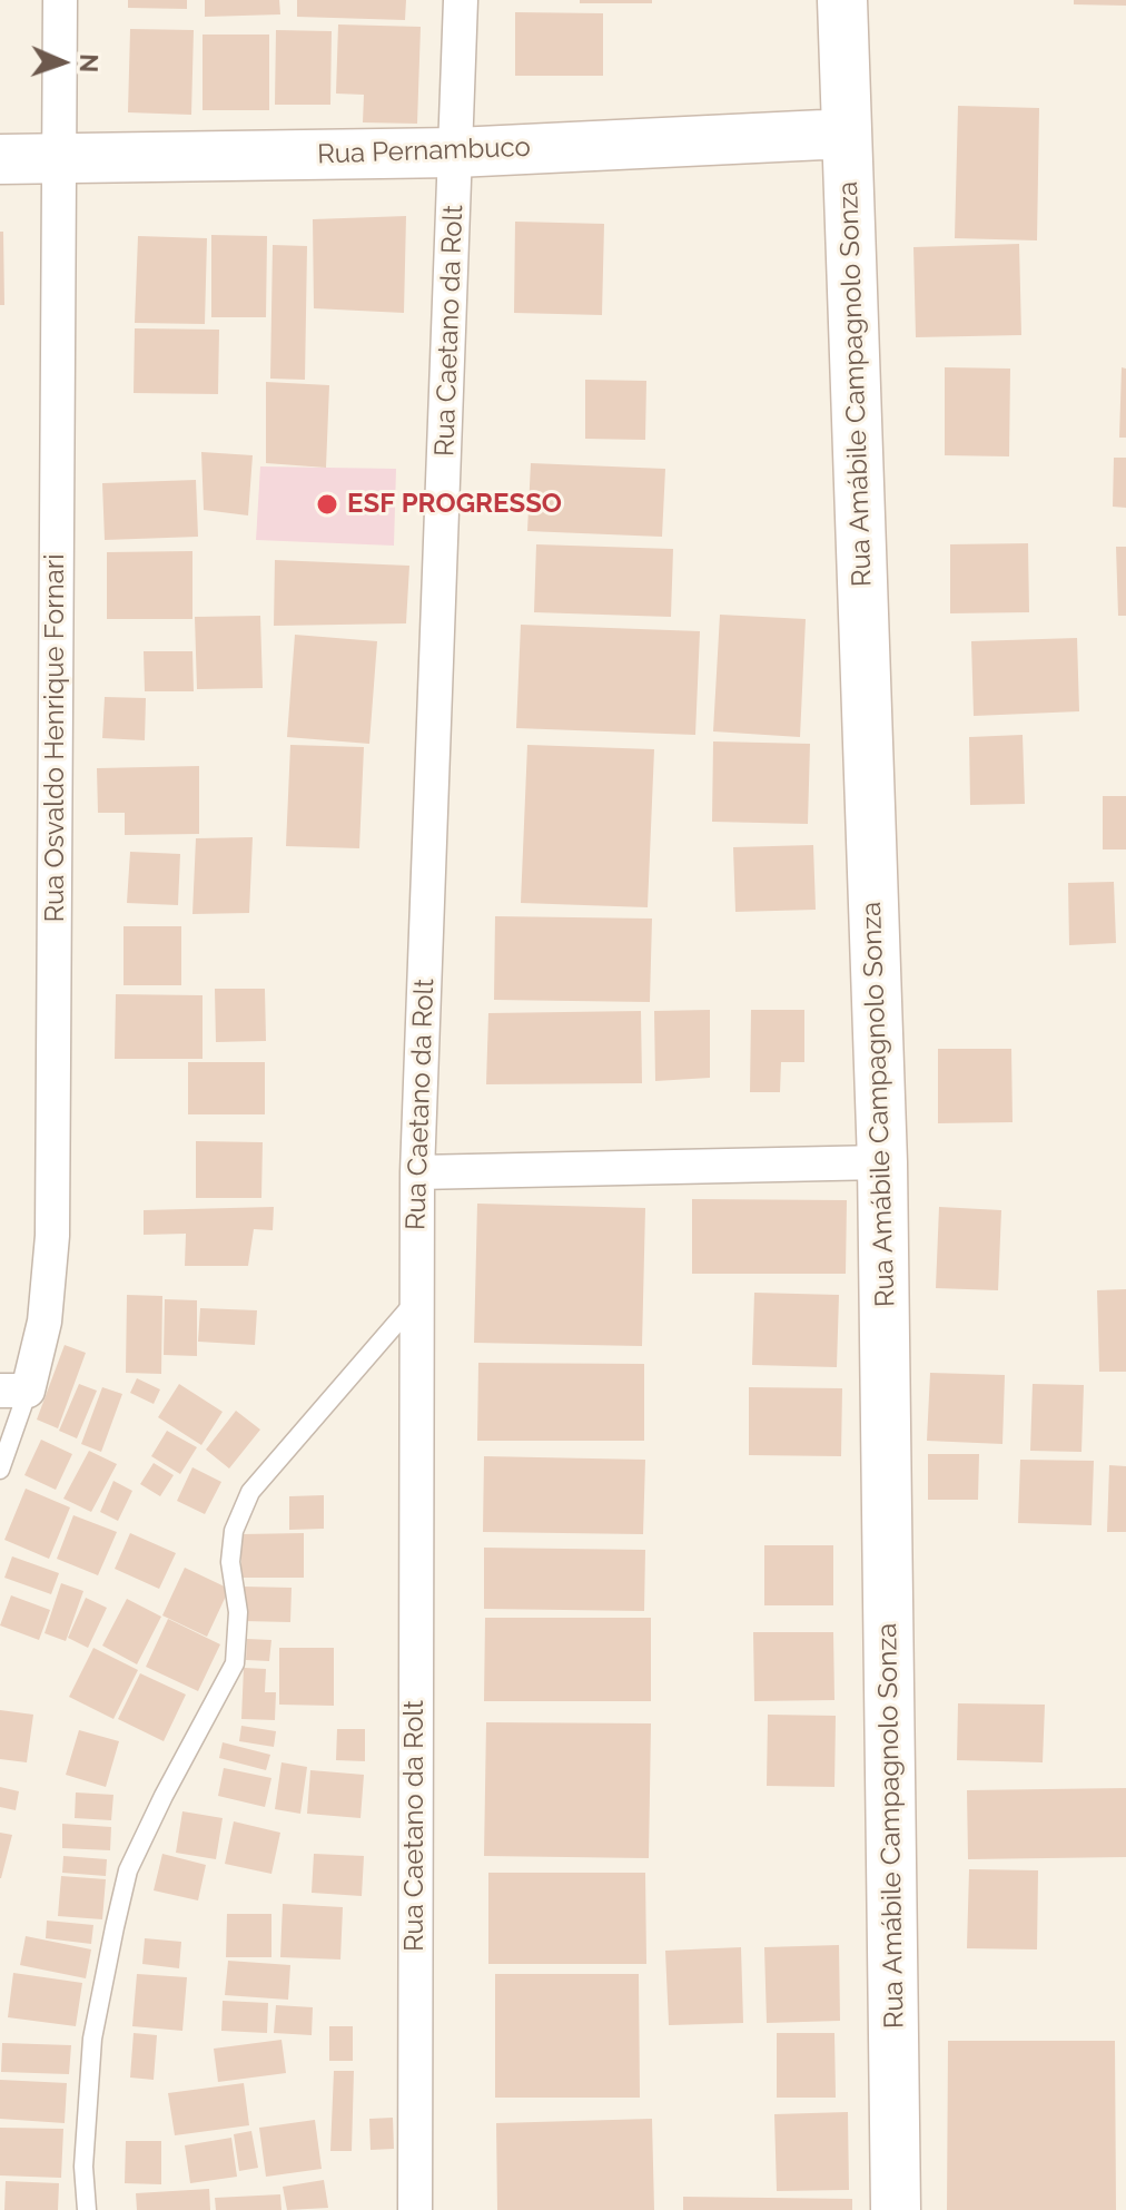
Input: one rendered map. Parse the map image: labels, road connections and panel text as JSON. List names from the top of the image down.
{
  "streets": {
    "street": [
      "Rua Pernambuco",
      "Rua Caetano da Rolt",
      "Rua Amábile Campagnolo Sonza",
      "Rua Osvaldo Henrique Fornari"
    ]
  },
  "crossings": [
    ["Rua Pernambuco", "Rua Caetano da Rolt"],
    ["Rua Pernambuco", "Rua Amábile Campagnolo Sonza"],
    ["Rua Pernambuco", "Rua Osvaldo Henrique Fornari"]
  ],
  "places": ["ESF PROGRESSO"],
  "north": "right"
}
